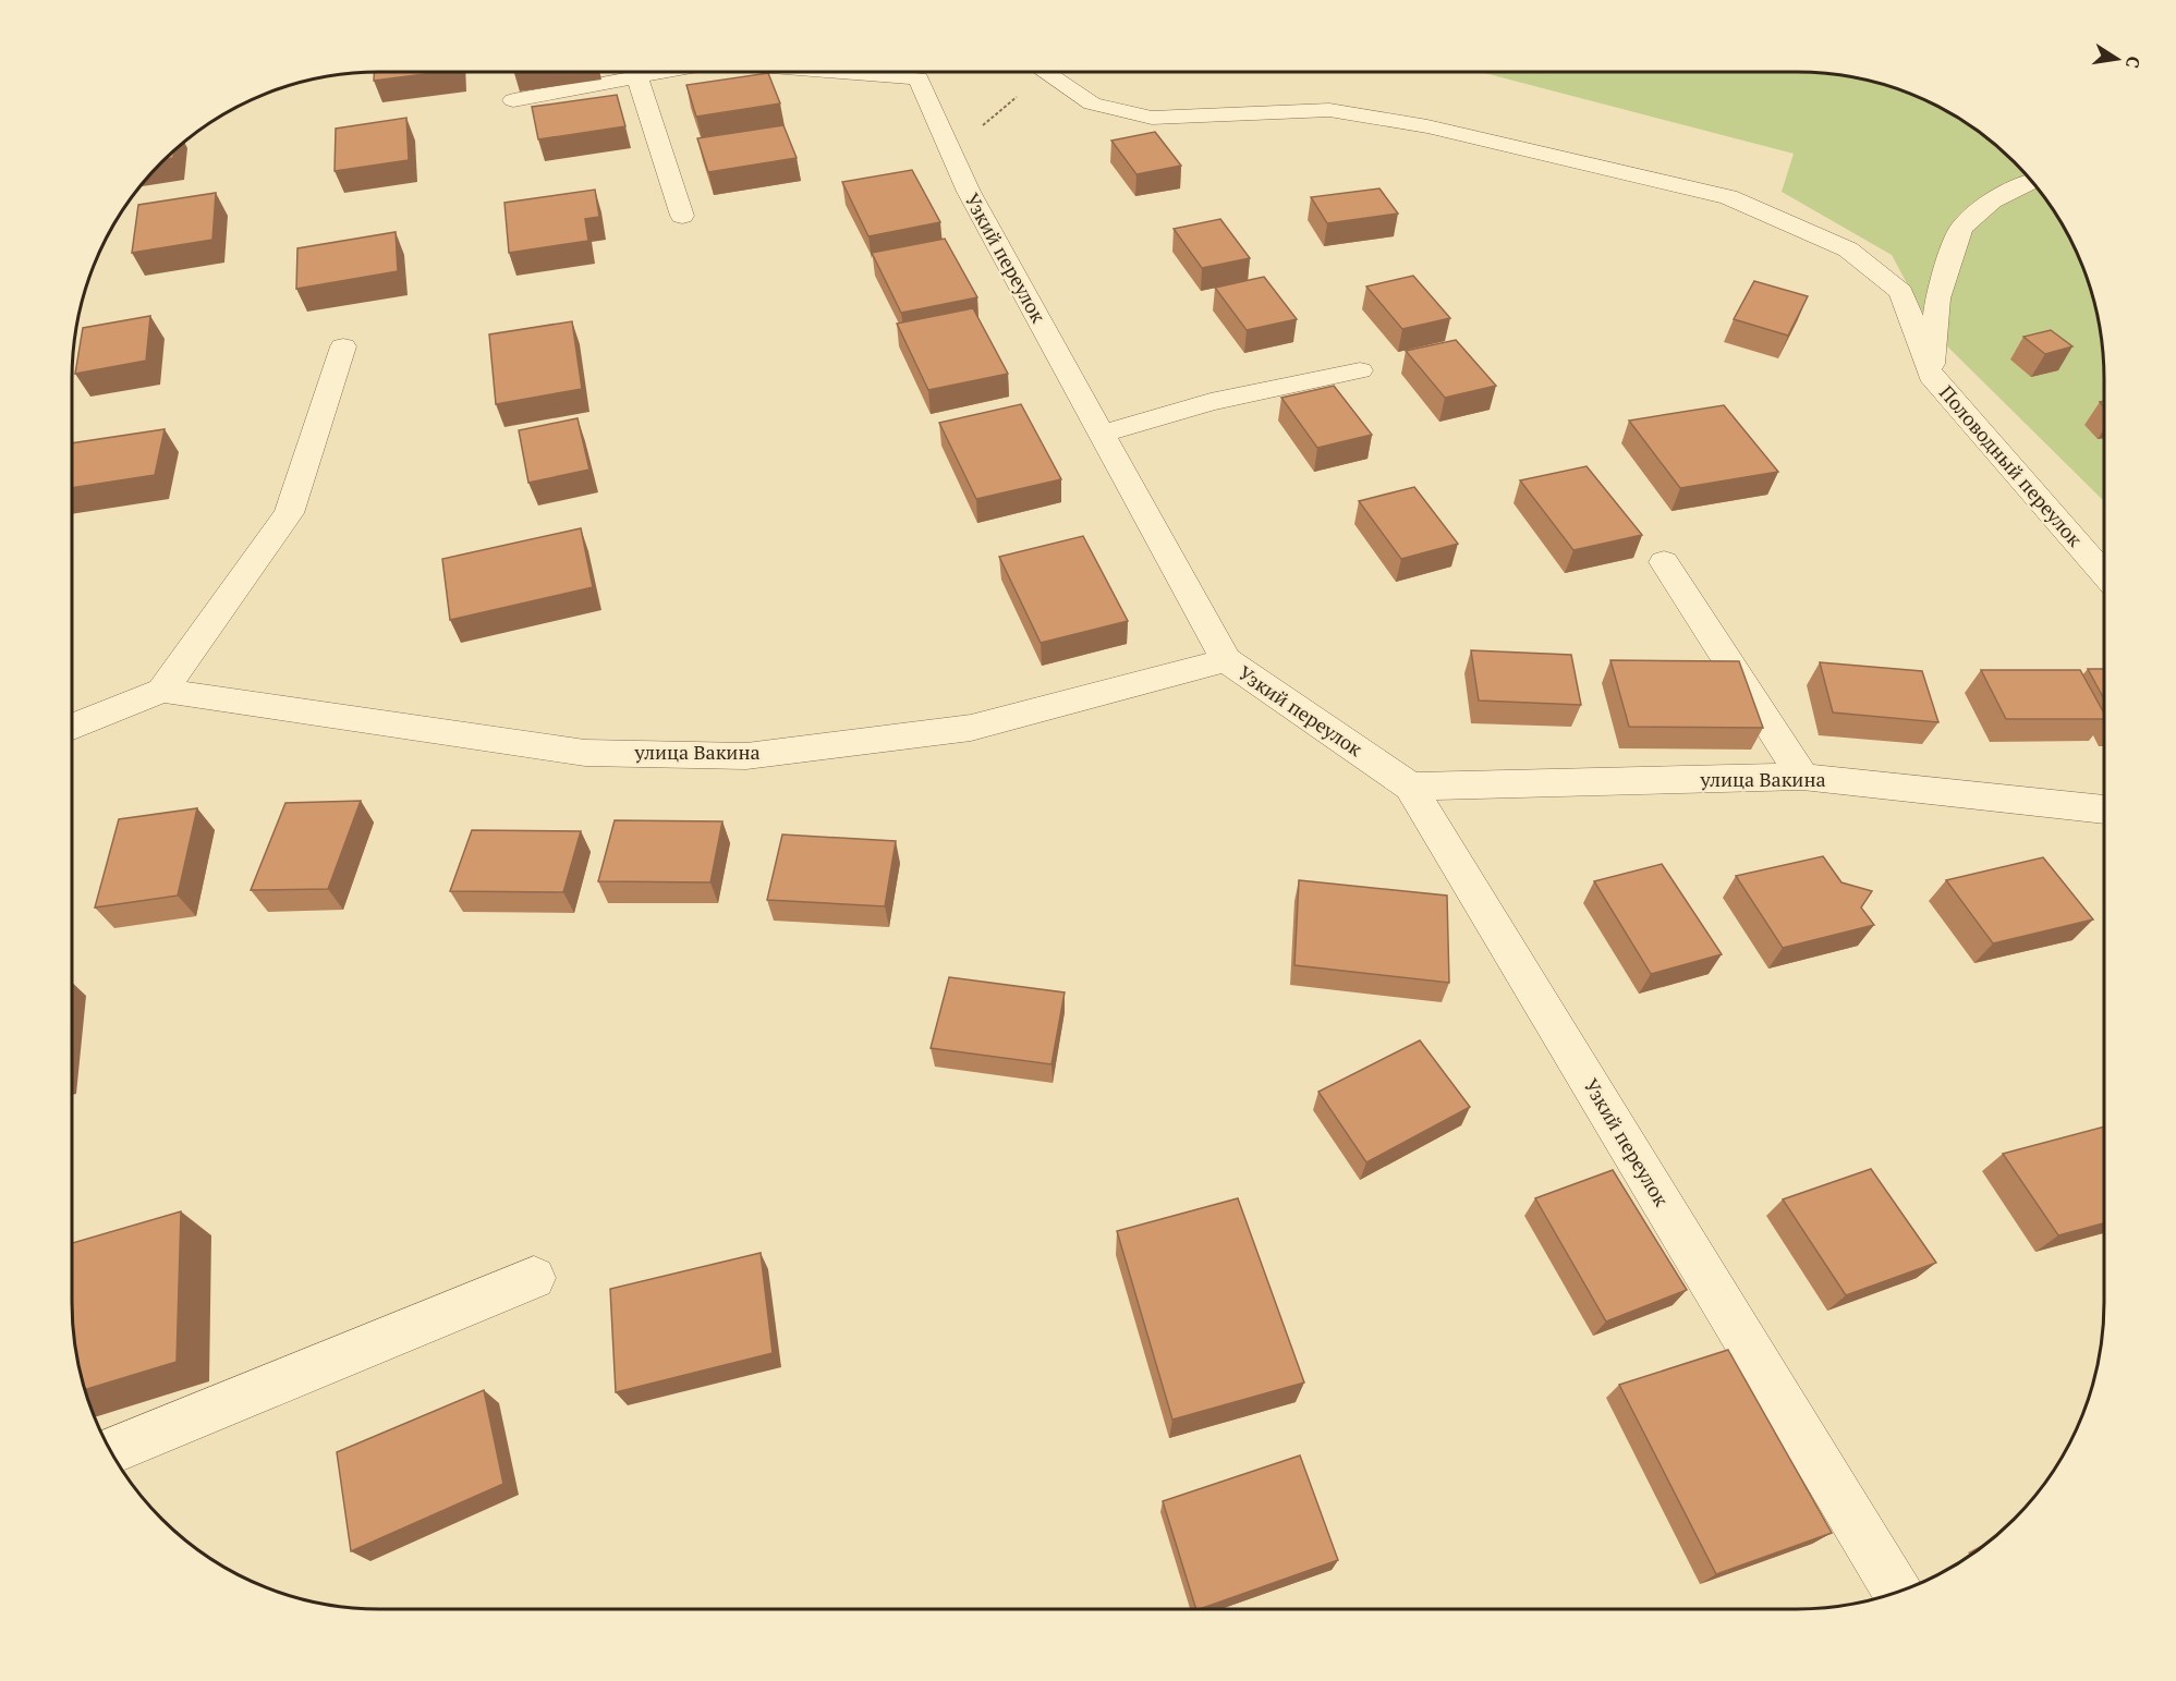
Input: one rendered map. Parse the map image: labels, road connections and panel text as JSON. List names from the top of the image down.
{
  "streets": {
    "street": ["Узкий переулок", "Половодный переулок", "улица Вакина"]
  },
  "crossings": [
    ["Узкий переулок", "улица Вакина"]
  ],
  "north": "right"
}
